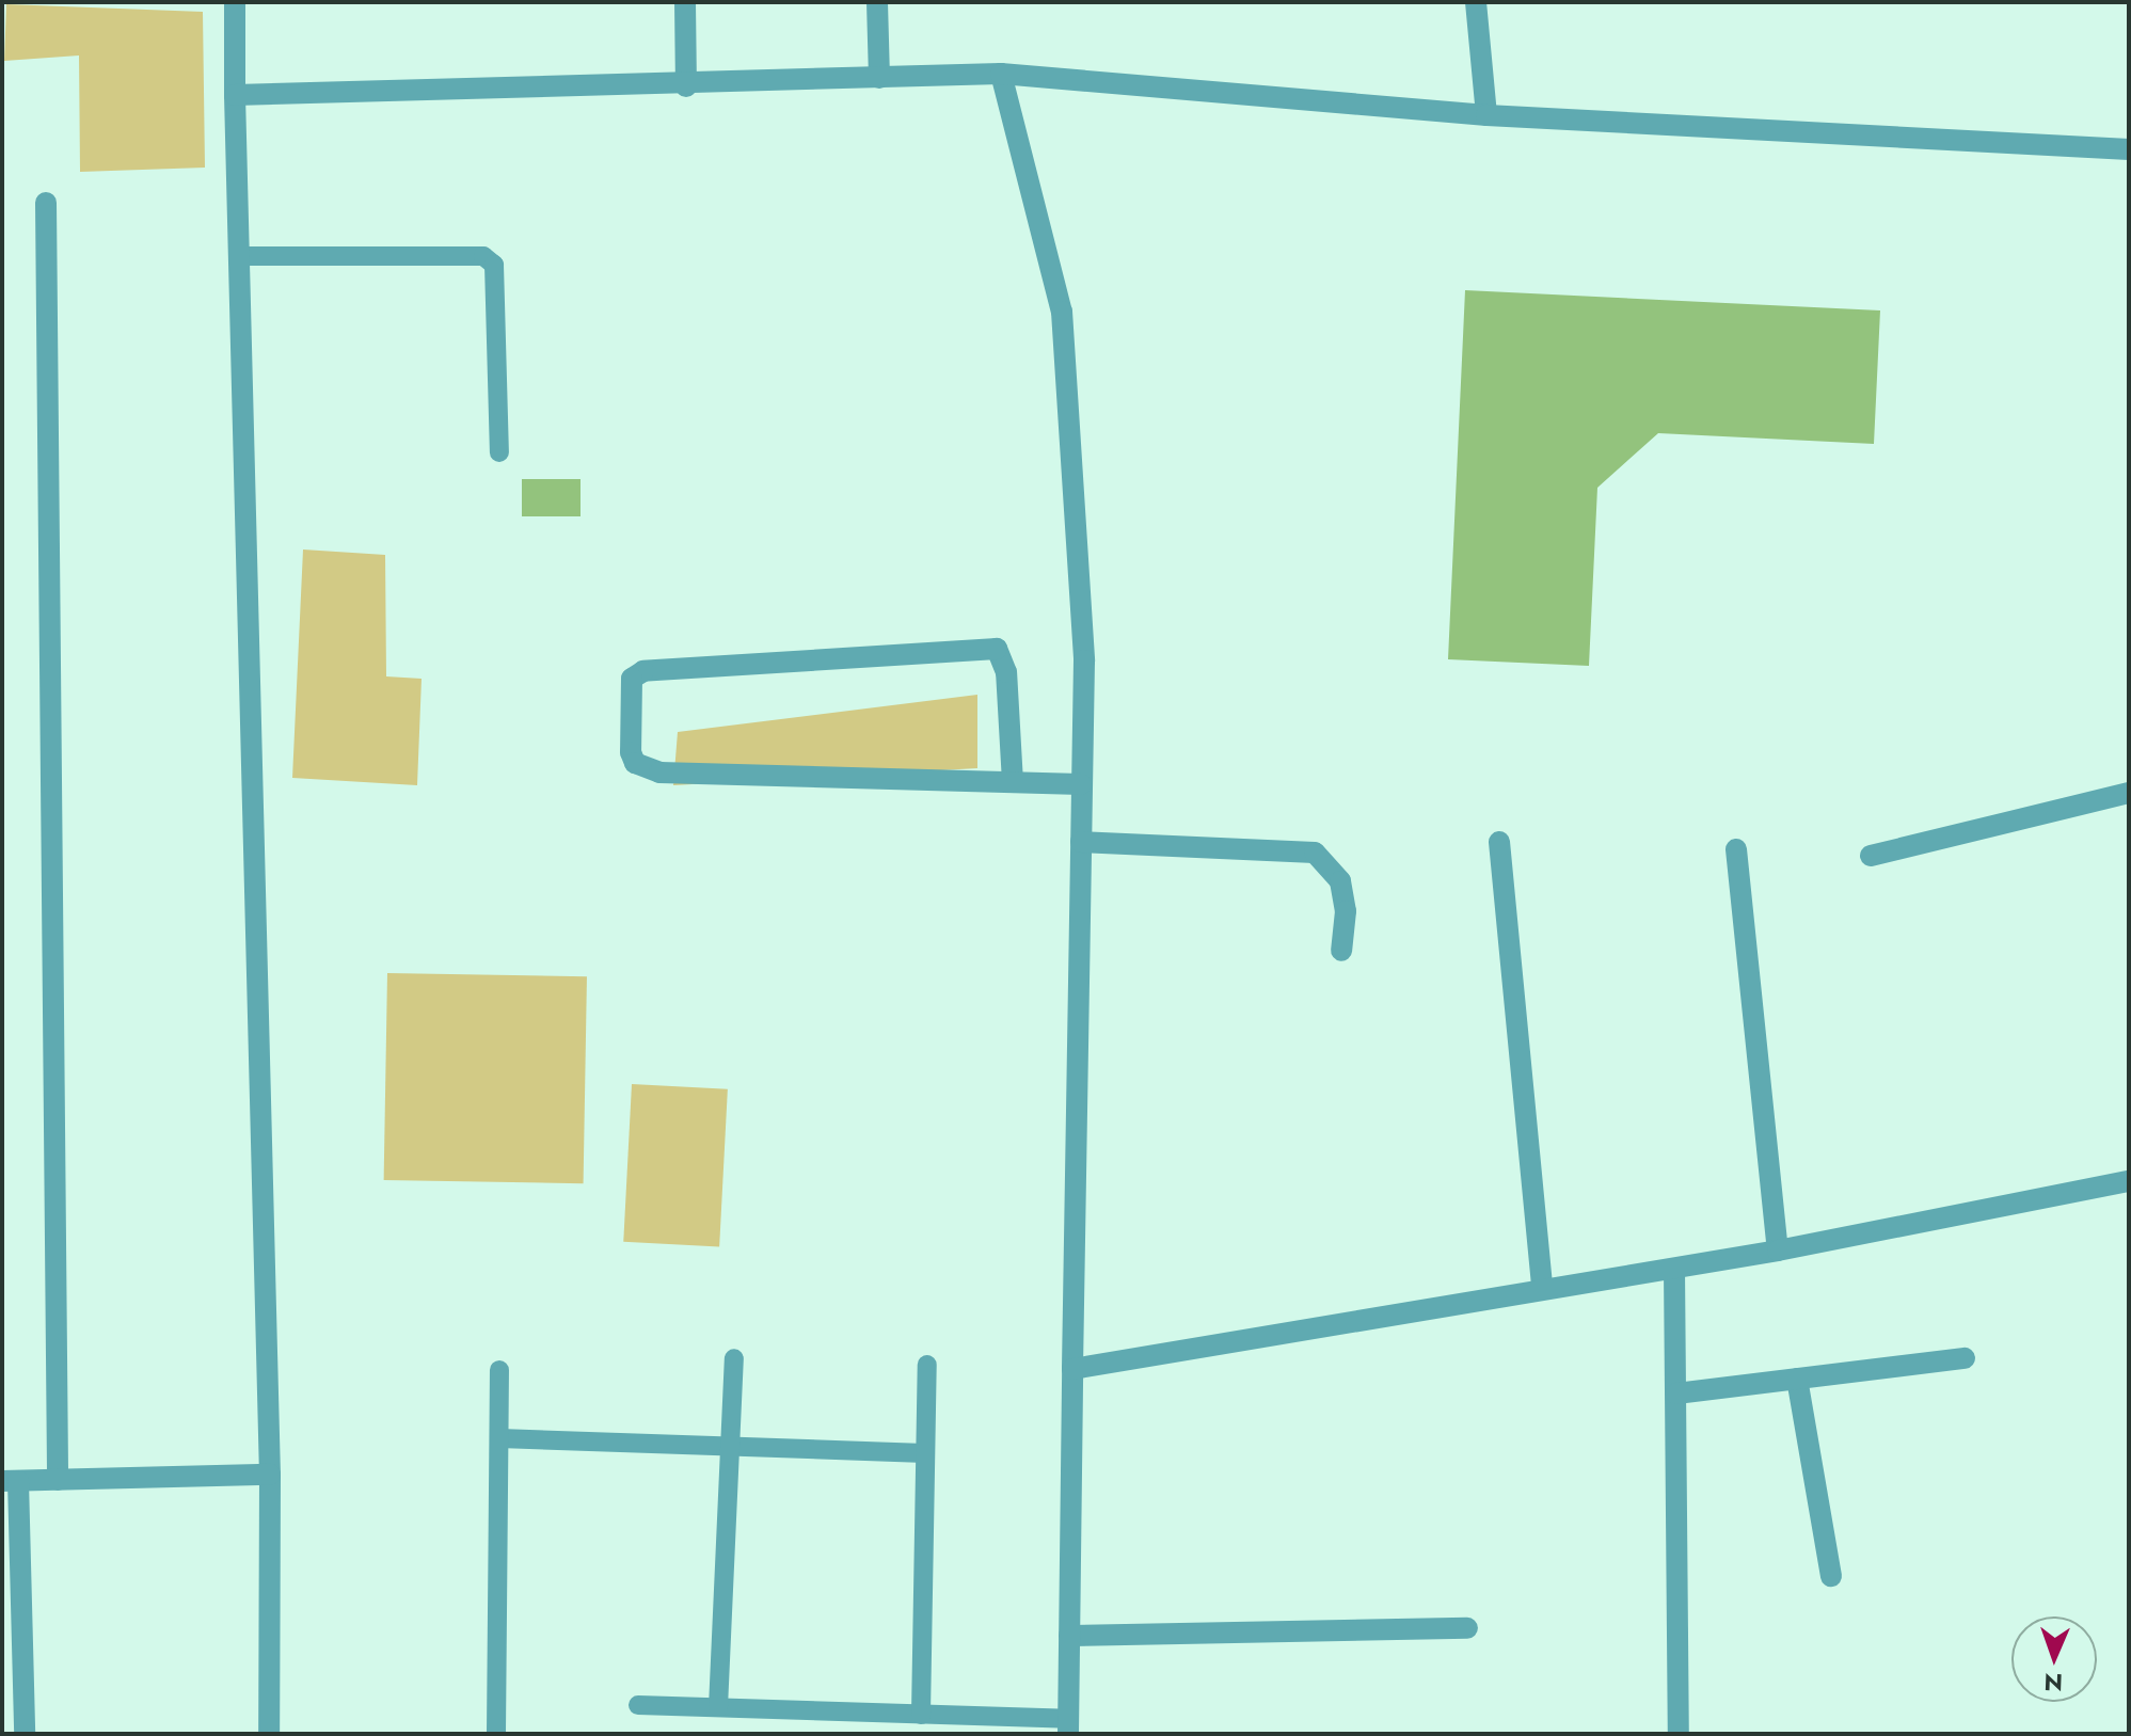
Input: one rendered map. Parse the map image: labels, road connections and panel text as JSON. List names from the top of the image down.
{
  "north": "bottom"
}
